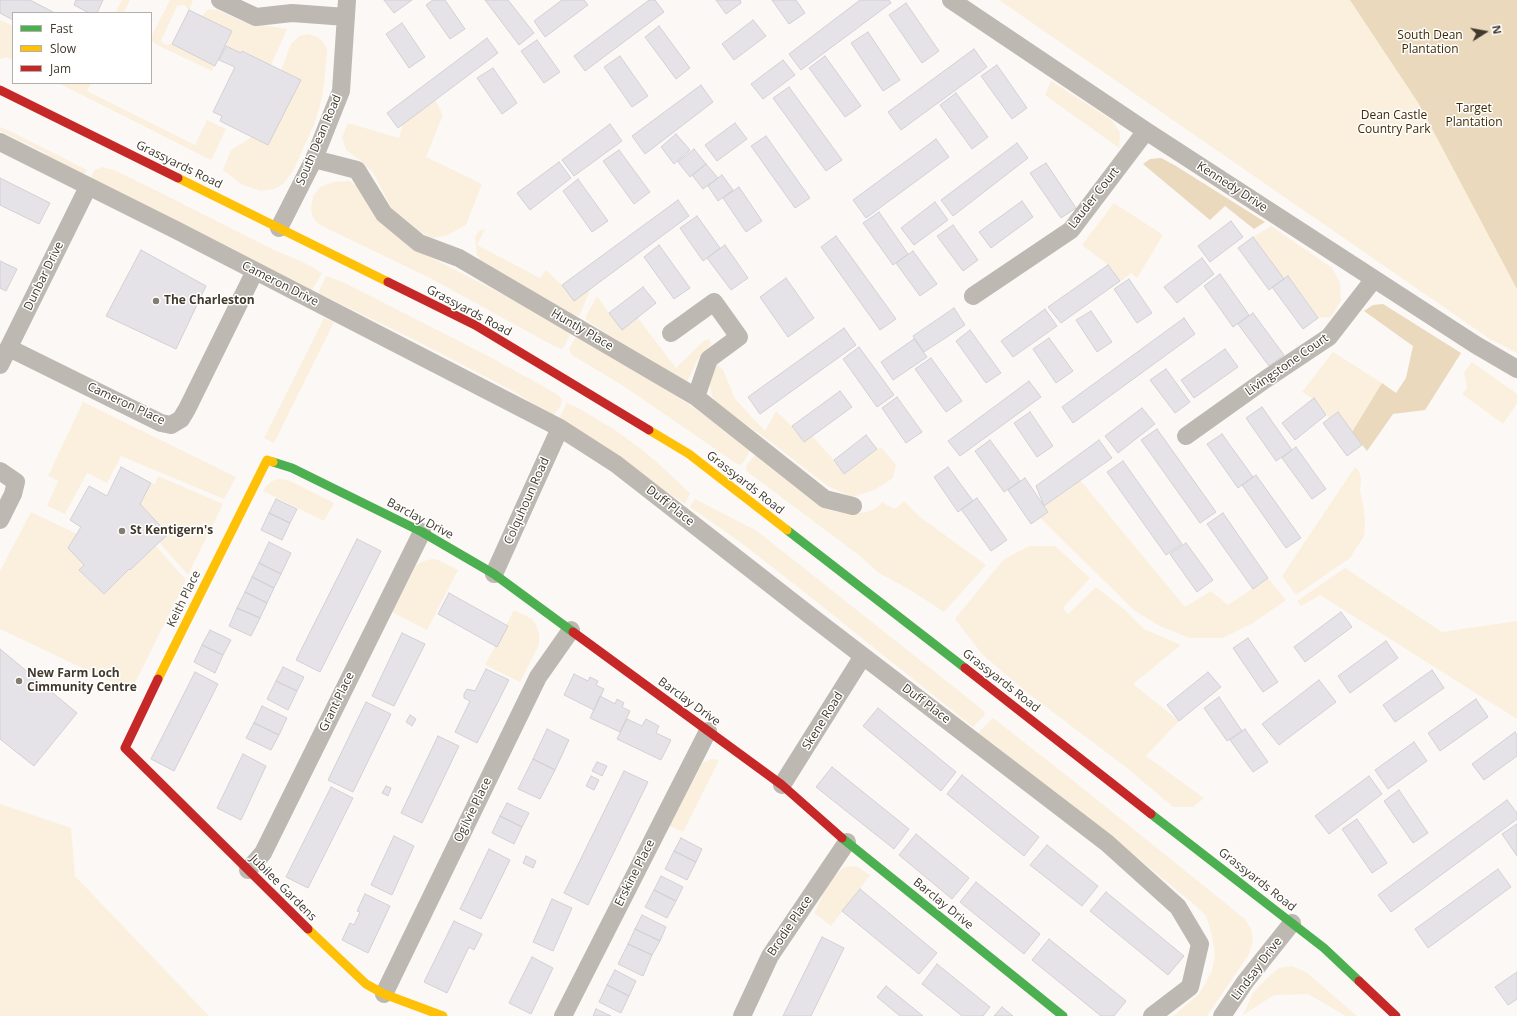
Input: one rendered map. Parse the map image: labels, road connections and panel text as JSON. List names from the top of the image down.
{
  "streets": {
    "street": [
      "South Dean Road",
      "Grassyards Road",
      "Kennedy Drive",
      "Lauder Court",
      "Dunbar Drive",
      "Cameron Drive",
      "Huntly Place",
      "Livingstone Court",
      "Cameron Place",
      "Colquhoun Road",
      "Duff Place",
      "Barclay Drive",
      "Keith Place",
      "Grant Place",
      "Skene Road",
      "Ogilvie Place",
      "Erskine Place",
      "Jubilee Gardens",
      "Brodie Place",
      "Lindsay Drive"
    ]
  },
  "crossings": [
    ["South Dean Road", "Grassyards Road"],
    ["South Dean Road", "Huntly Place"],
    ["Grassyards Road", "Lindsay Drive"],
    ["Kennedy Drive", "Lauder Court"],
    ["Kennedy Drive", "Livingstone Court"],
    ["Dunbar Drive", "Cameron Drive"],
    ["Dunbar Drive", "Cameron Place"],
    ["Cameron Drive", "Cameron Place"],
    ["Cameron Drive", "Colquhoun Road"],
    ["Cameron Drive", "Duff Place"],
    ["Colquhoun Road", "Duff Place"],
    ["Colquhoun Road", "Barclay Drive"],
    ["Duff Place", "Skene Road"],
    ["Barclay Drive", "Keith Place"],
    ["Barclay Drive", "Grant Place"],
    ["Barclay Drive", "Skene Road"],
    ["Barclay Drive", "Ogilvie Place"],
    ["Barclay Drive", "Erskine Place"],
    ["Barclay Drive", "Brodie Place"],
    ["Keith Place", "Jubilee Gardens"],
    ["Grant Place", "Jubilee Gardens"],
    ["Ogilvie Place", "Jubilee Gardens"]
  ],
  "parks": ["South Dean Plantation", "Target Plantation", "Dean Castle Country Park"],
  "places": ["The Charleston", "St Kentigern's", "New Farm Loch Cimmunity Centre"],
  "legend": ["Fast", "Slow", "Jam"],
  "north": "right"
}
